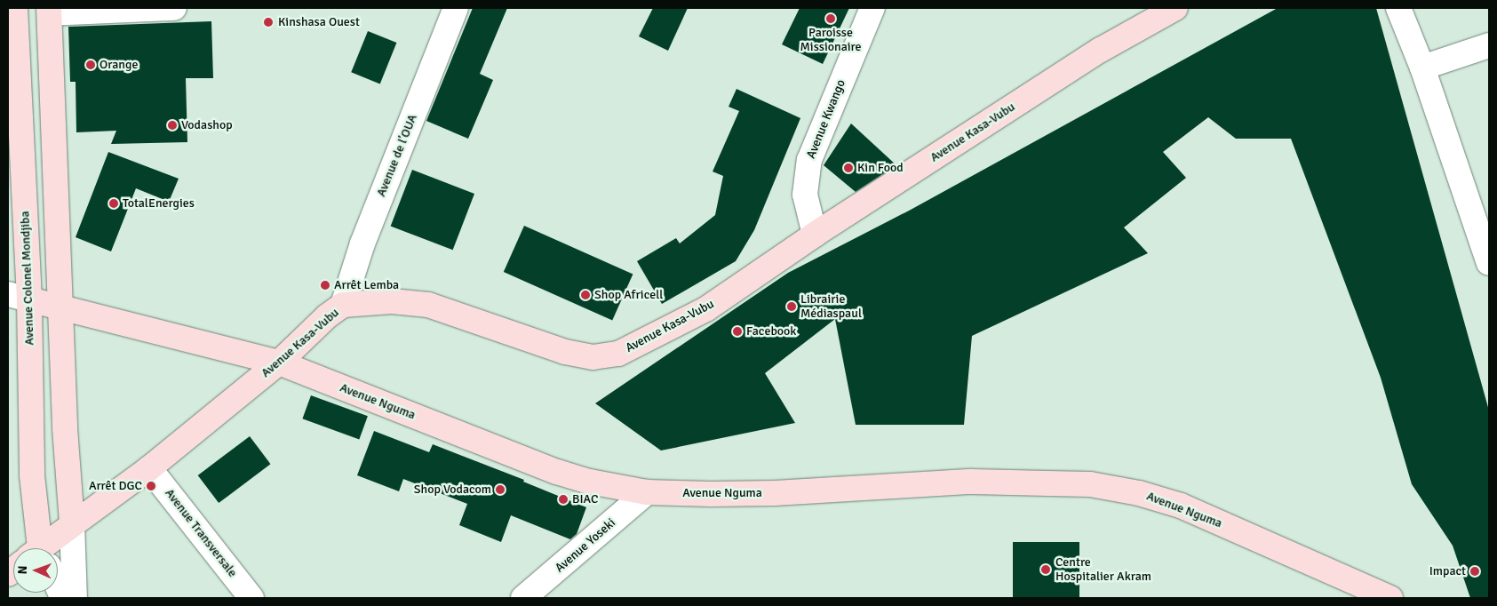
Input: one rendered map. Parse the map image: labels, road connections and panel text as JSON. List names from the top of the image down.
{
  "streets": {
    "main road": ["Avenue Kasa-Vubu", "Avenue Colonel Mondjiba", "Avenue Nguma"],
    "street": [
      "Avenue Kwango",
      "Avenue de l’OUA",
      "Avenue Transversale",
      "Avenue Yoseki"
    ]
  },
  "crossings": [
    ["Avenue Kwango", "Avenue Kasa-Vubu"],
    ["Avenue Kasa-Vubu", "Avenue de l’OUA"],
    ["Avenue Kasa-Vubu", "Avenue Nguma"],
    ["Avenue Kasa-Vubu", "Avenue Transversale"],
    ["Avenue Colonel Mondjiba", "Avenue Nguma"],
    ["Avenue Nguma", "Avenue Yoseki"]
  ],
  "places": [
    "Paroisse Missionaire",
    "Kinshasa Ouest",
    "Orange",
    "Vodashop",
    "Kin Food",
    "TotalEnergies",
    "Arrêt Lemba",
    "Shop Africell",
    "Librairie Médiaspaul",
    "Facebook",
    "Arrêt DGC",
    "Shop Vodacom",
    "BIAC",
    "Centre Hospitalier Akram",
    "Impact"
  ],
  "north": "left"
}
